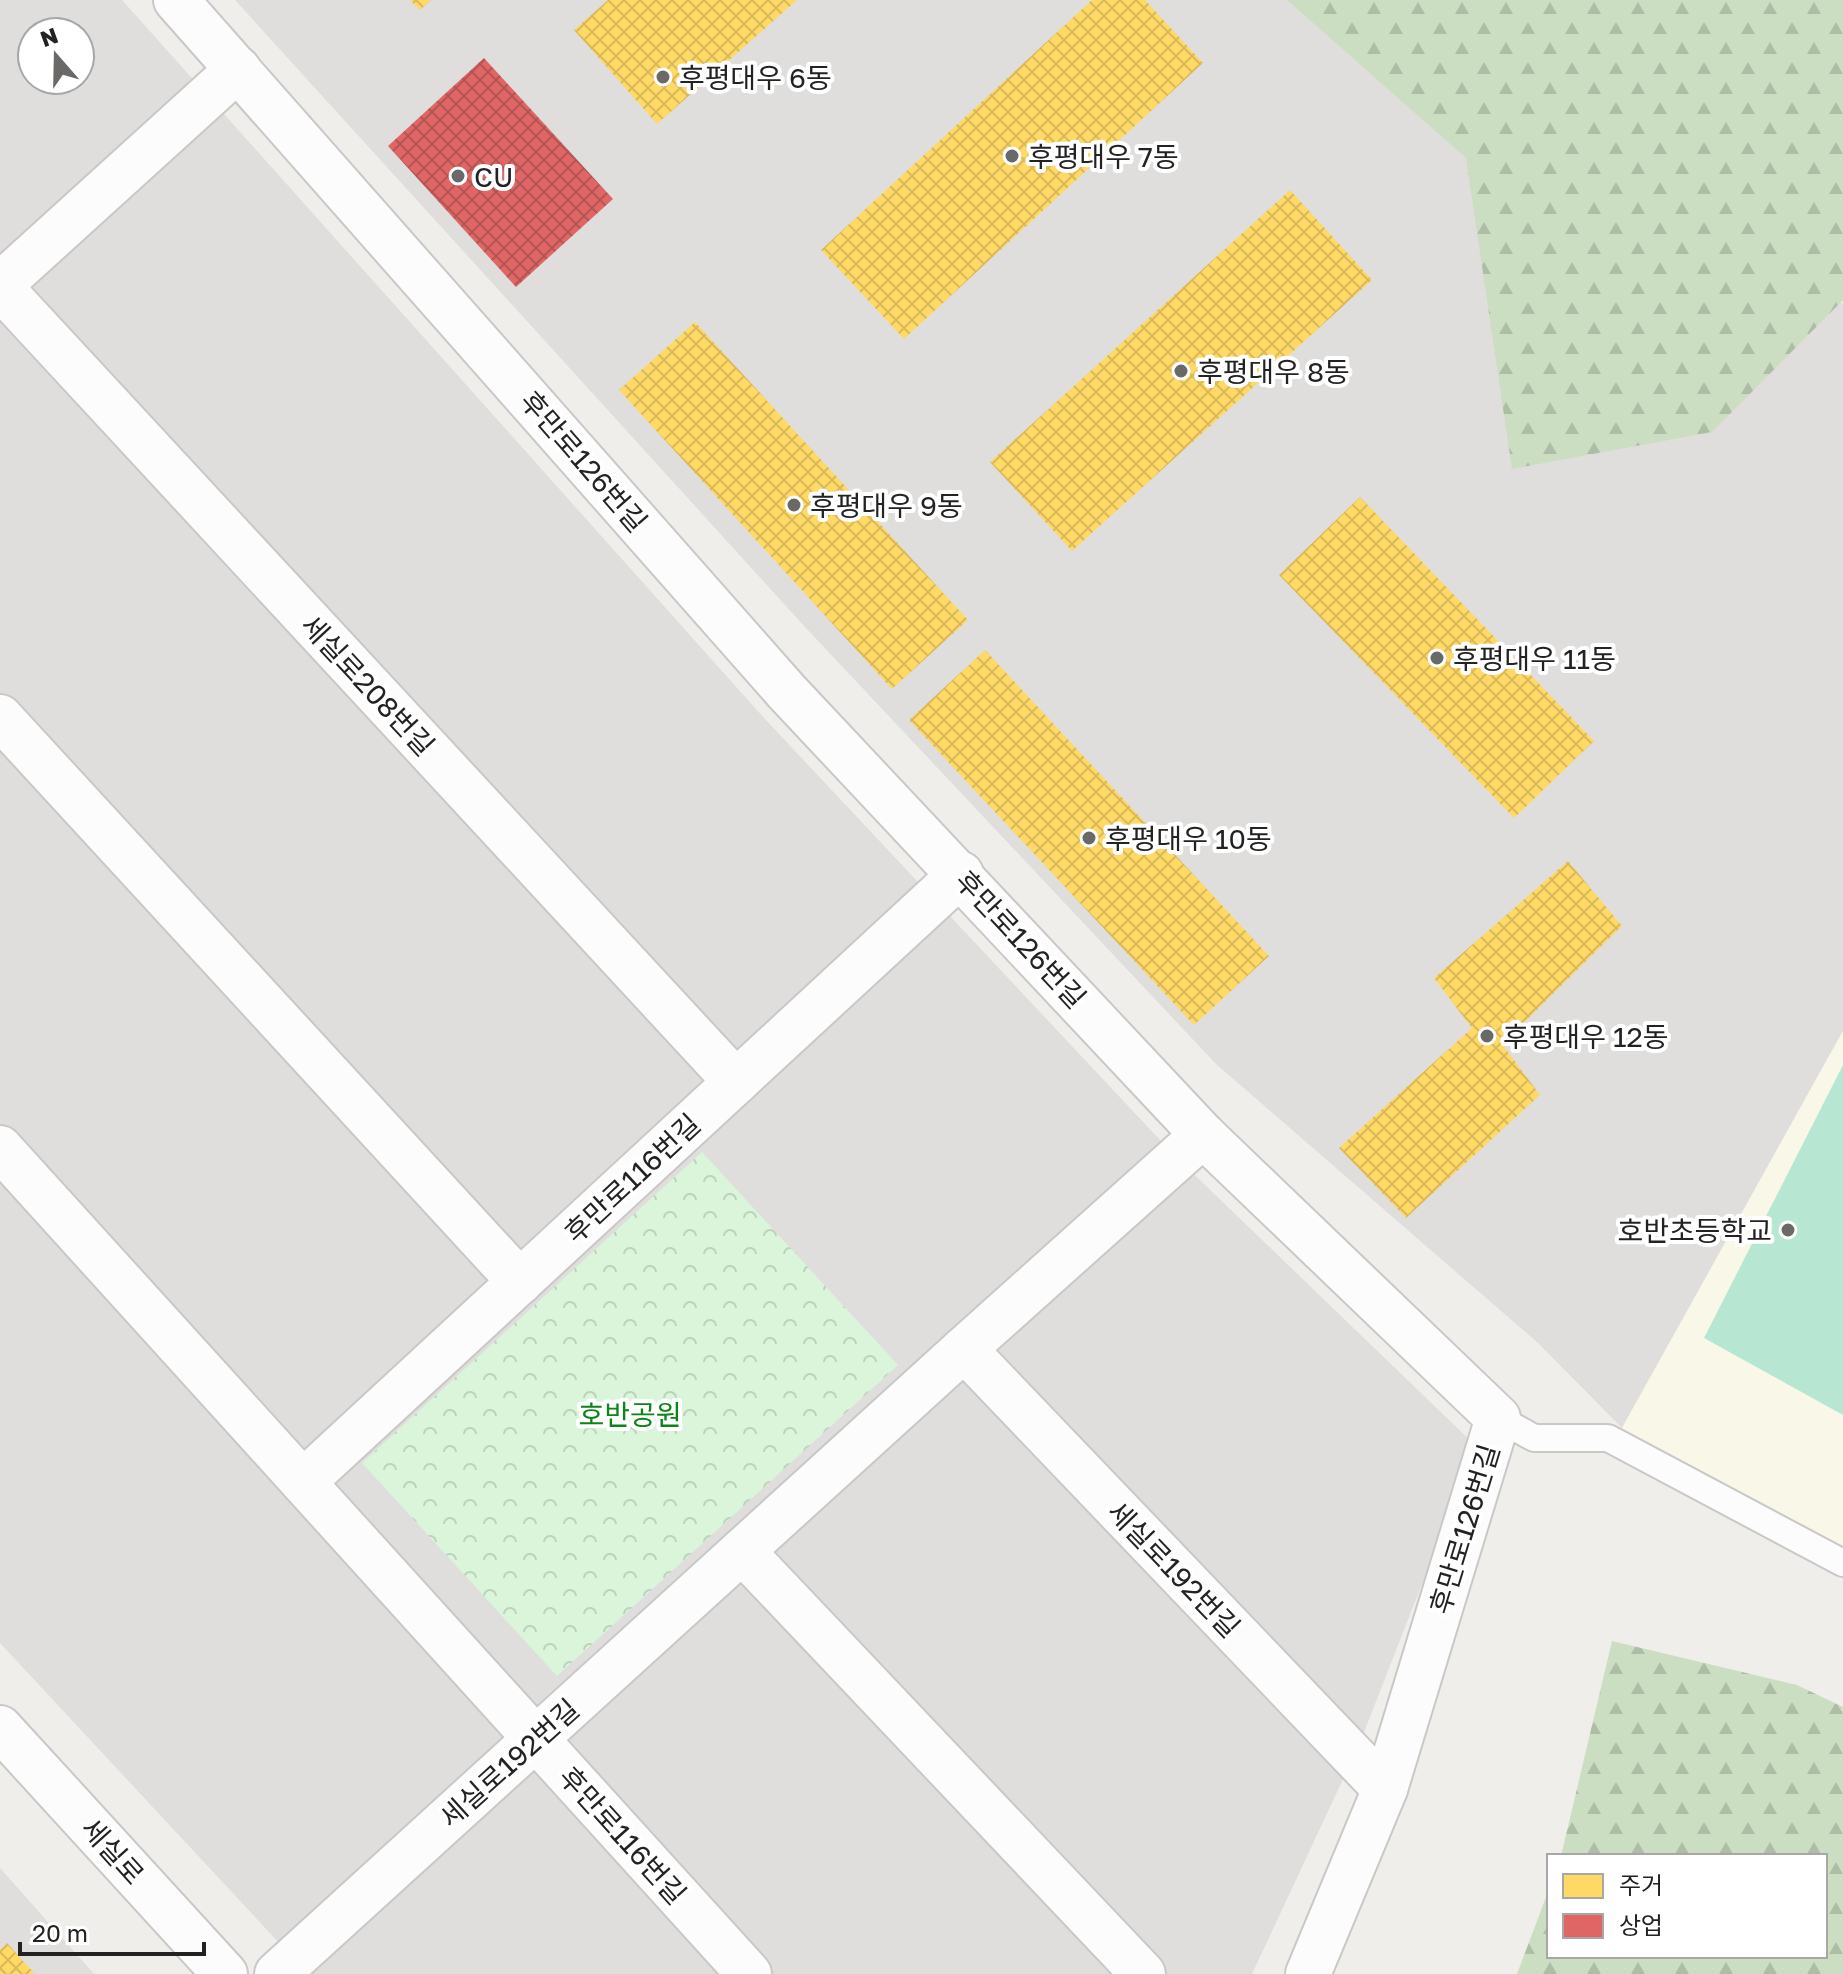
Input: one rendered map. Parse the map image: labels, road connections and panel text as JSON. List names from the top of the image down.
{
  "streets": {
    "street": [
      "후만로126번길",
      "세실로208번길",
      "후만로116번길",
      "세실로192번길",
      "세실로"
    ]
  },
  "crossings": [
    ["후만로126번길", "세실로208번길"],
    ["후만로126번길", "후만로116번길"],
    ["후만로126번길", "세실로192번길"],
    ["세실로208번길", "후만로116번길"],
    ["후만로116번길", "세실로192번길"]
  ],
  "parks": ["호반공원"],
  "places": [
    "후평대우 6동",
    "후평대우 7동",
    "CU",
    "후평대우 8동",
    "후평대우 9동",
    "후평대우 11동",
    "후평대우 10동",
    "후평대우 12동",
    "호반초등학교"
  ],
  "legend": ["주거", "상업"],
  "scale_bar": "20 m",
  "north": "top"
}
